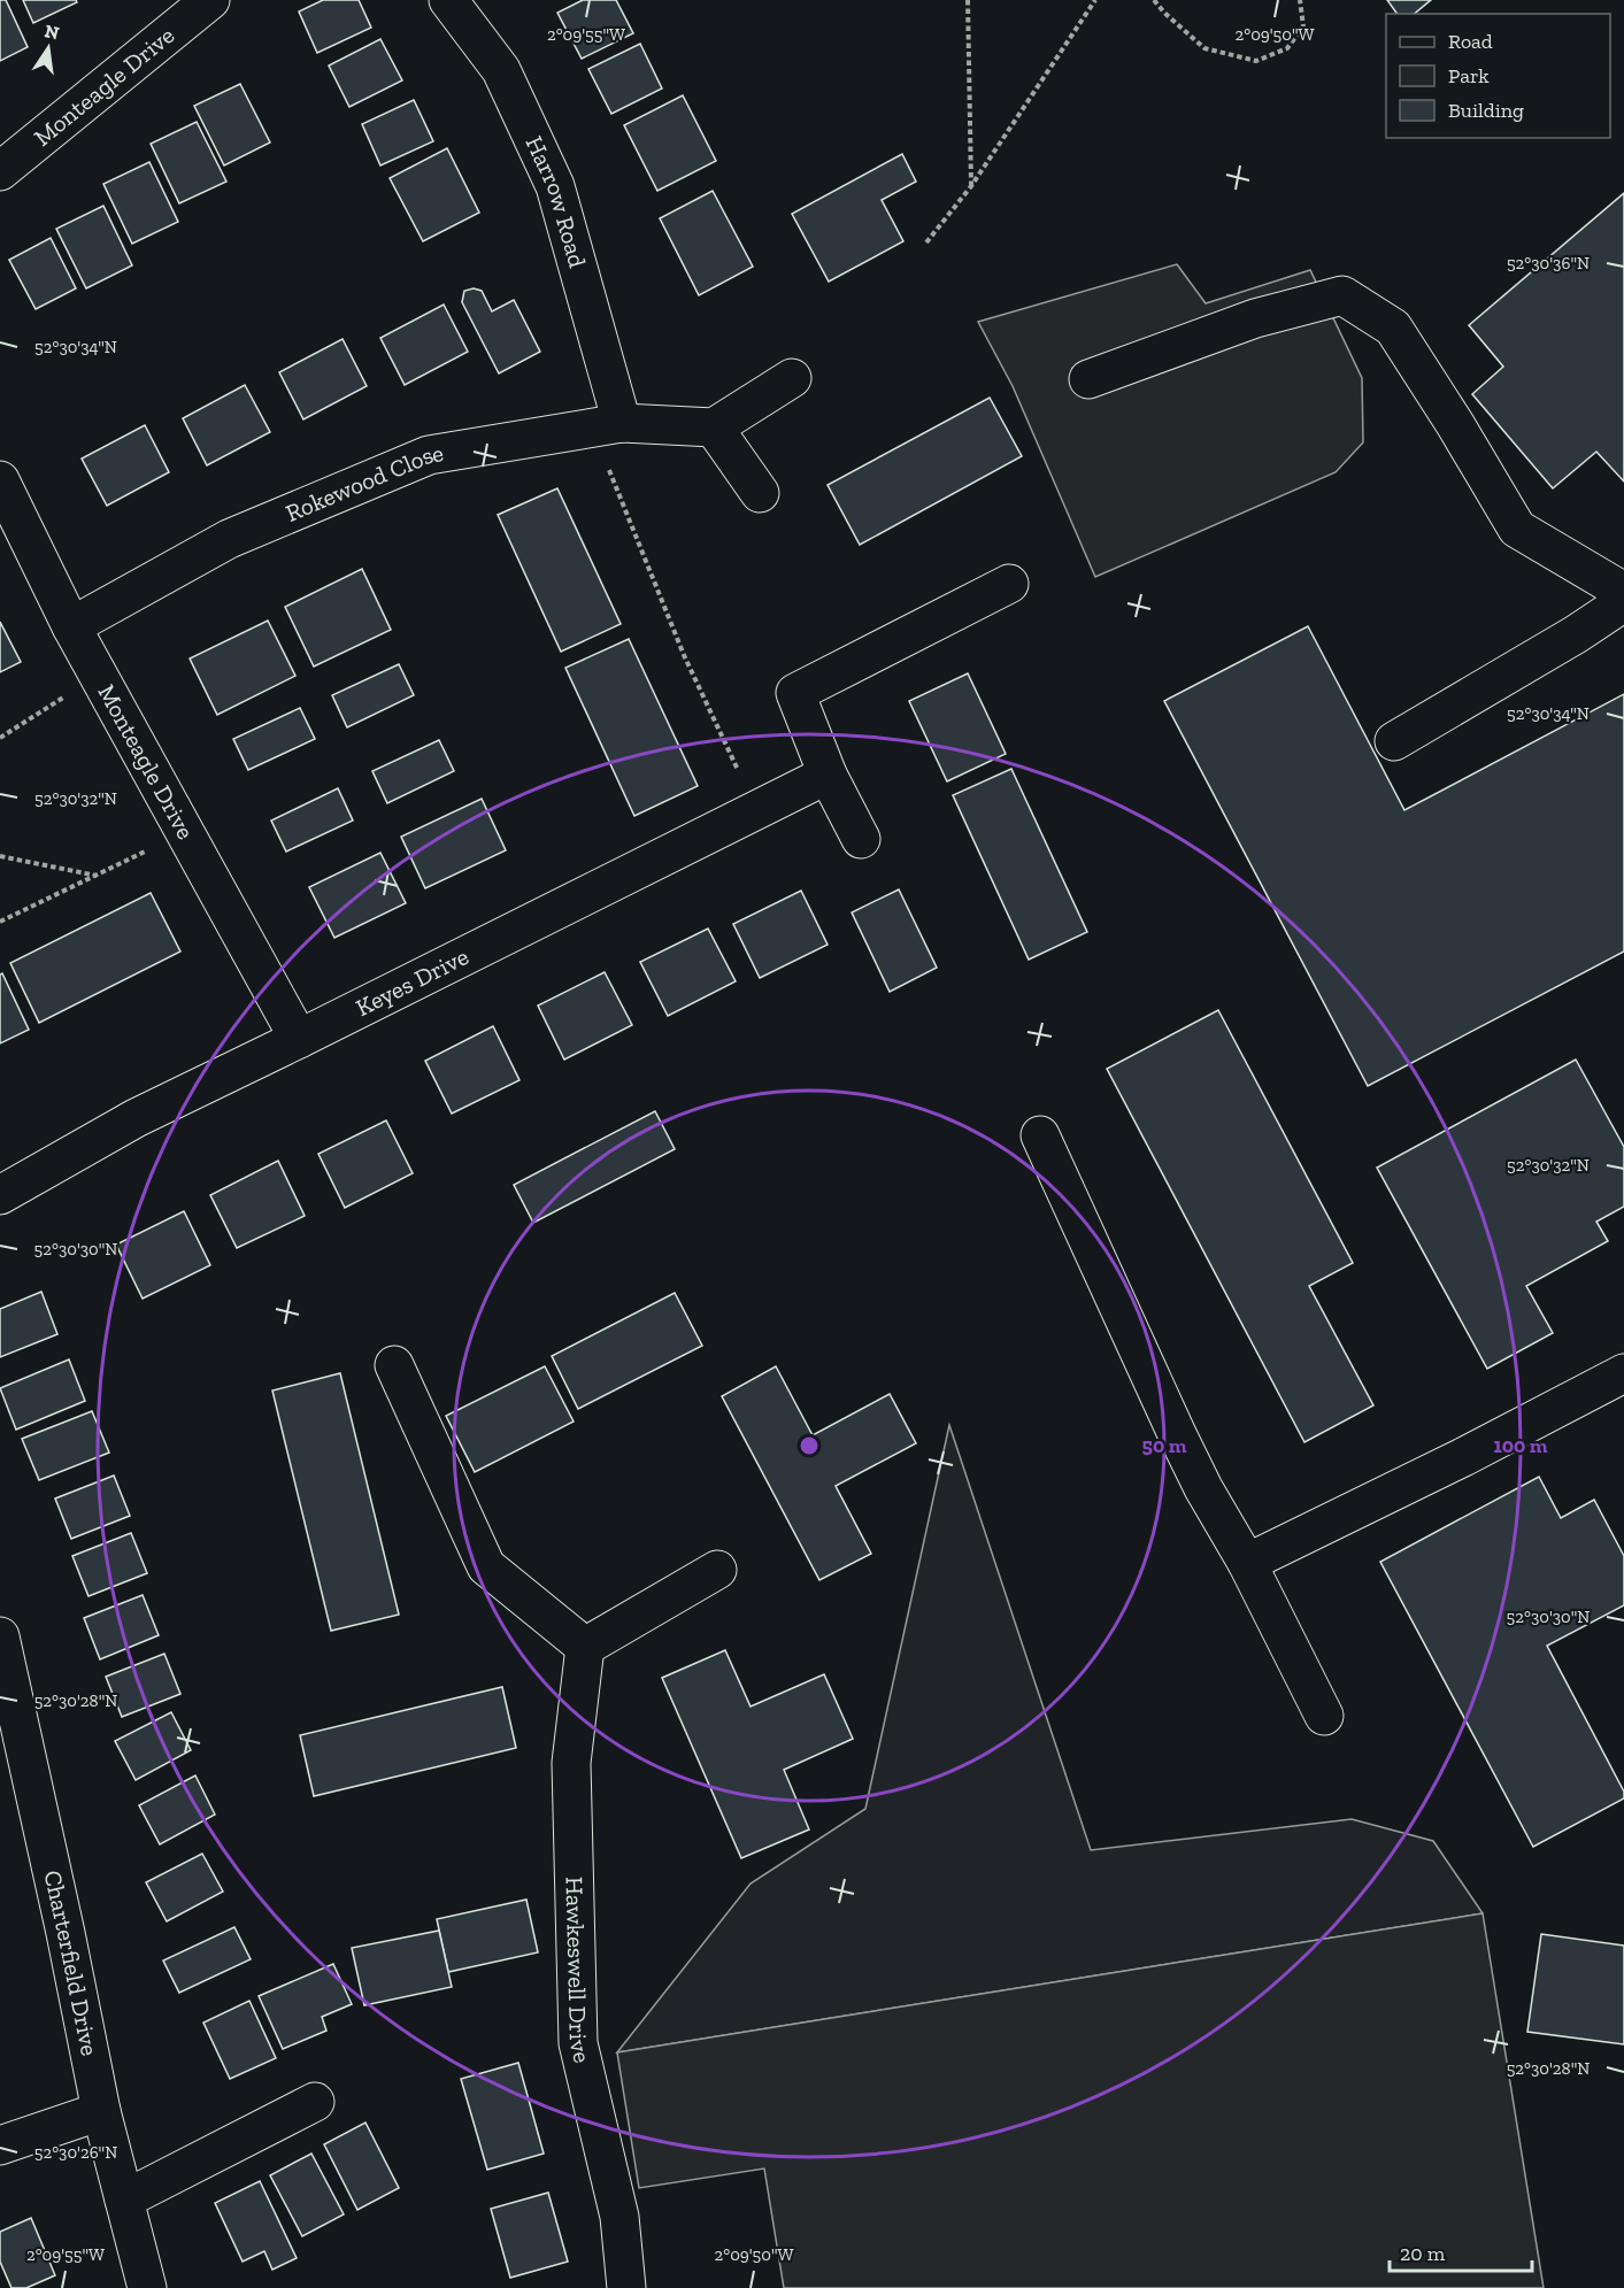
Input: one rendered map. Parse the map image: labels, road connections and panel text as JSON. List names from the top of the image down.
{
  "streets": {
    "street": [
      "Monteagle Drive",
      "Harrow Road",
      "Rokewood Close",
      "Keyes Drive",
      "Charterfield Drive",
      "Hawkeswell Drive"
    ]
  },
  "crossings": [
    ["Monteagle Drive", "Rokewood Close"],
    ["Monteagle Drive", "Keyes Drive"],
    ["Harrow Road", "Rokewood Close"]
  ],
  "legend": ["Road", "Park", "Building"],
  "scale_bar": "20 m",
  "north": "top",
  "coordinates": [
    "2°09'55\"W",
    "2°09'50\"W",
    "52°30'36\"N",
    "52°30'34\"N",
    "52°30'32\"N",
    "52°30'30\"N",
    "52°30'28\"N",
    "52°30'26\"N"
  ],
  "rings": ["50 m", "100 m"]
}
